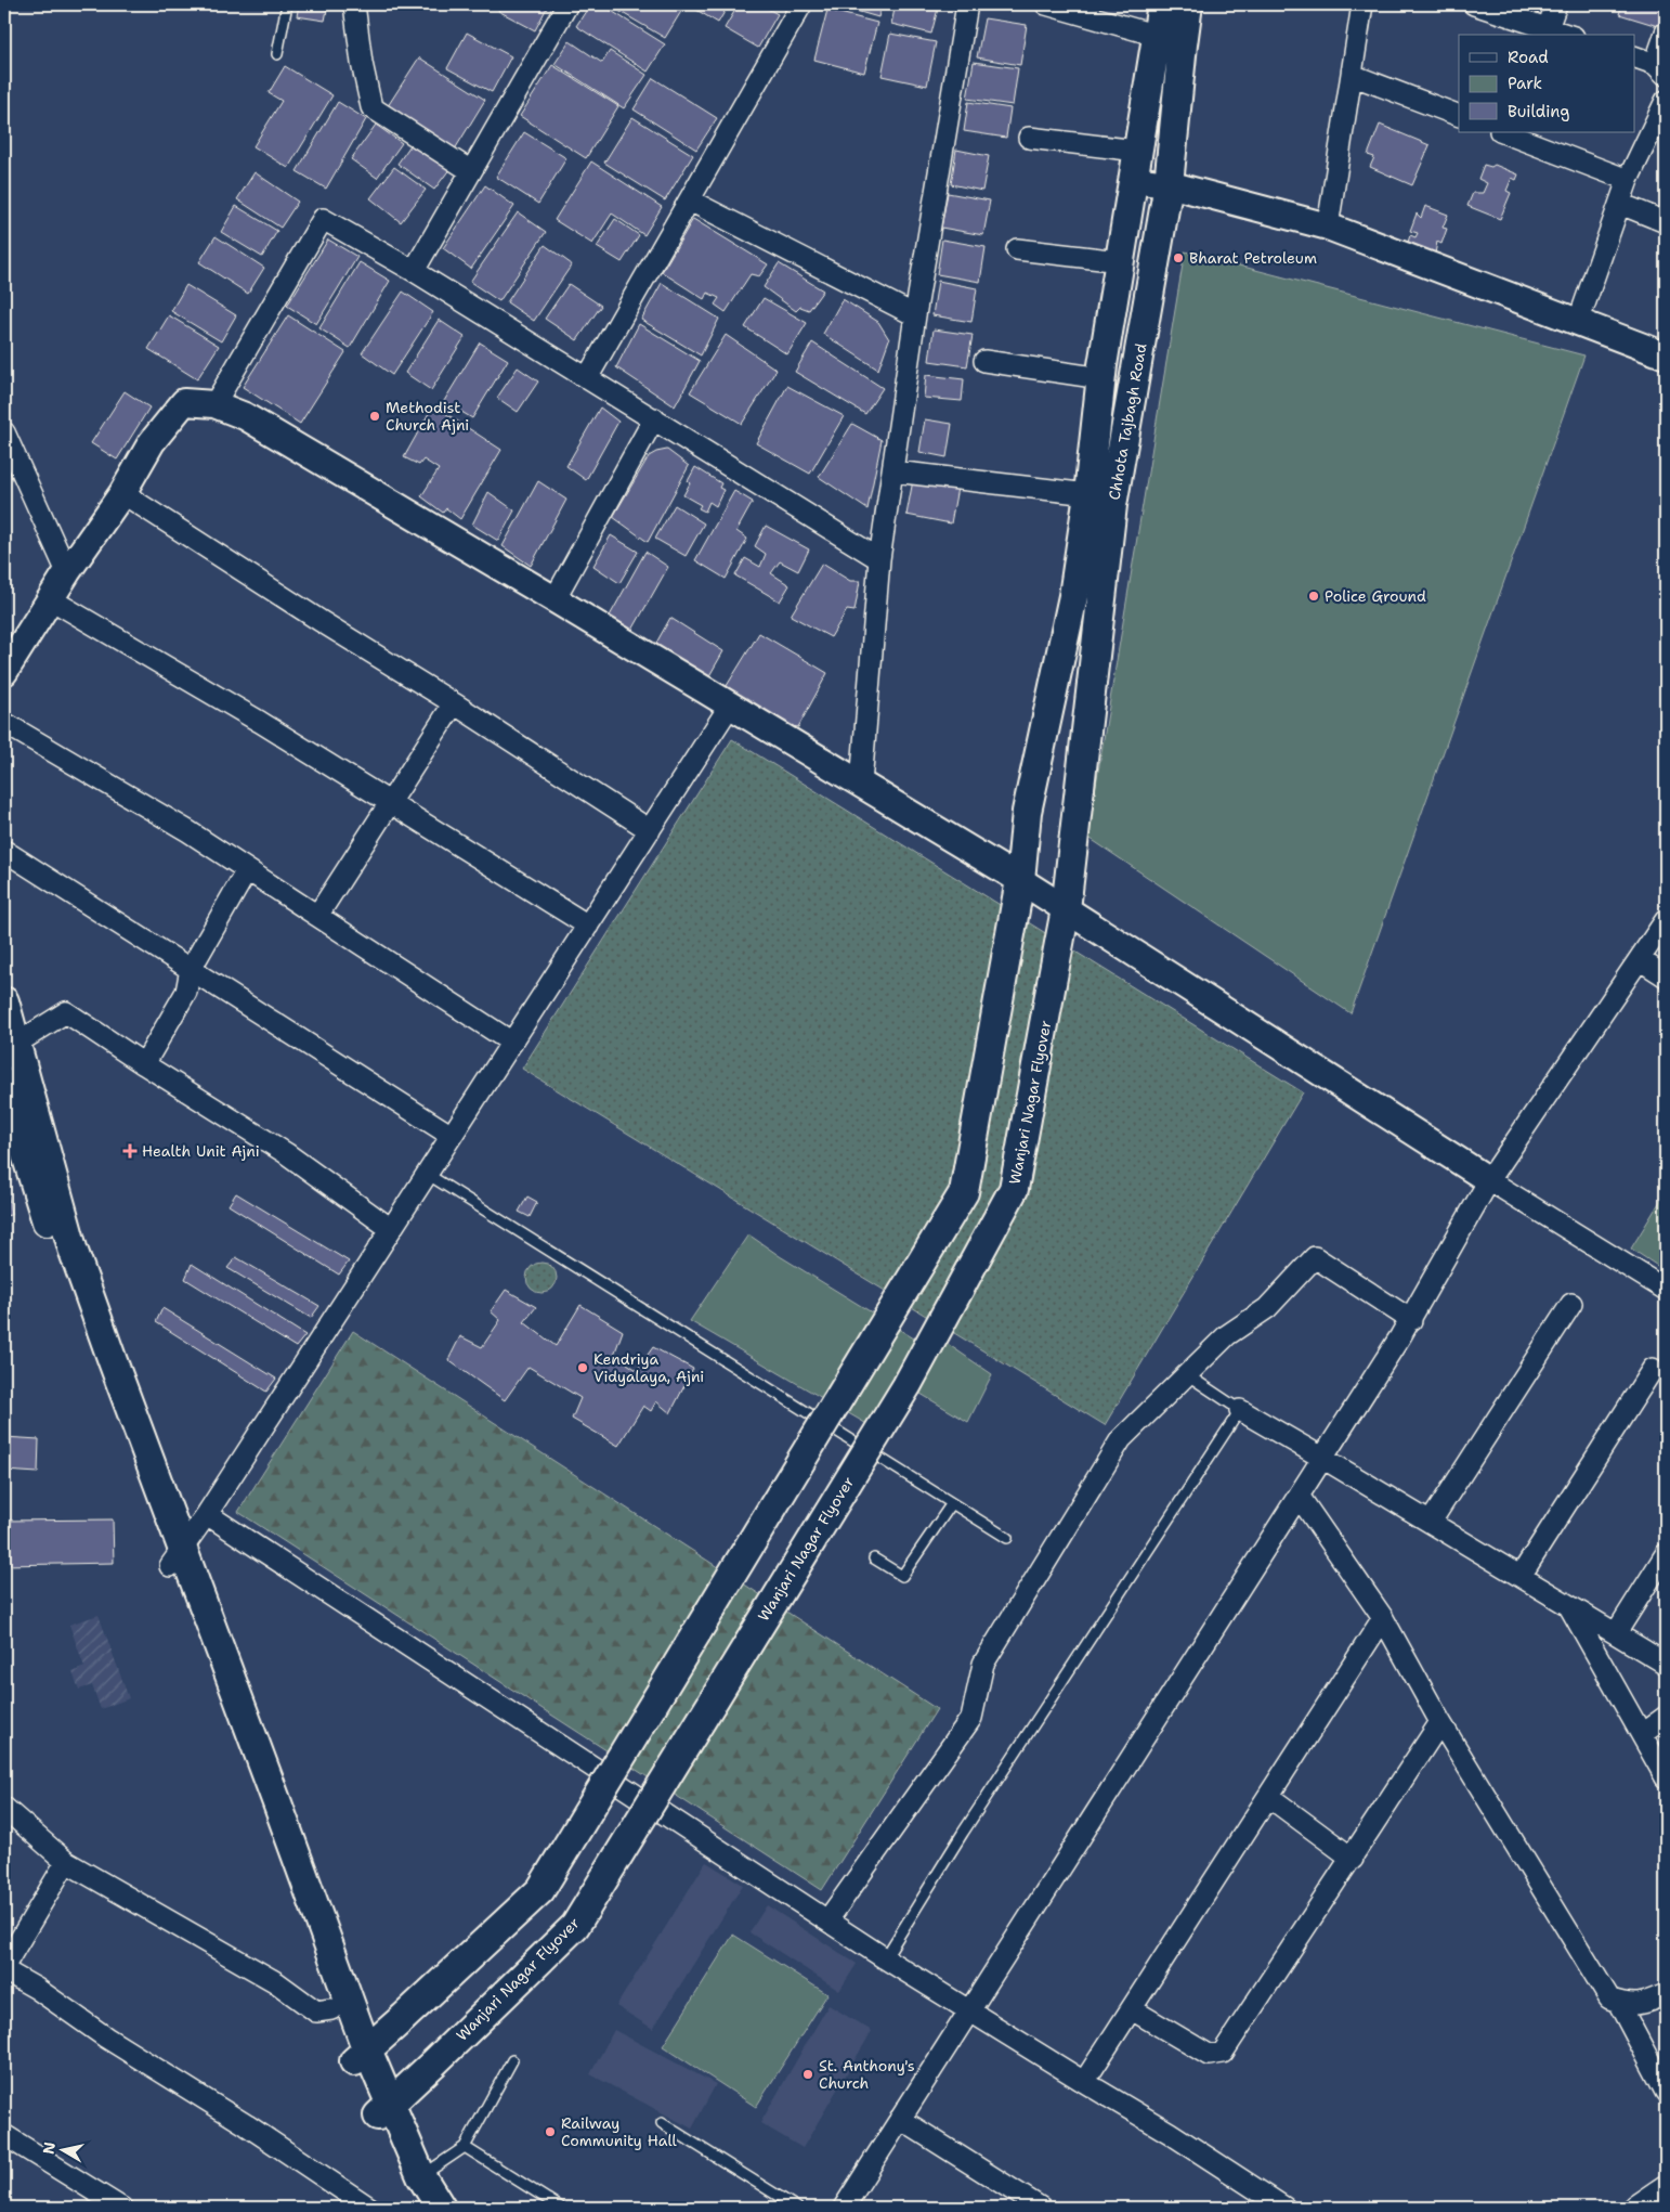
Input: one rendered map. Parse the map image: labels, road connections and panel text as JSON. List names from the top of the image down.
{
  "streets": {
    "main road": ["Chhota Tajbagh Road", "Wanjari Nagar Flyover"]
  },
  "crossings": [
    ["Chhota Tajbagh Road", "Wanjari Nagar Flyover"]
  ],
  "places": {
    "other": [
      "Bharat Petroleum",
      "Methodist Church Ajni",
      "Police Ground",
      "Kendriya Vidyalaya, Ajni",
      "St. Anthony's Church",
      "Railway Community Hall"
    ],
    "health": ["Health Unit Ajni"]
  },
  "legend": ["Road", "Park", "Building"],
  "north": "left"
}
